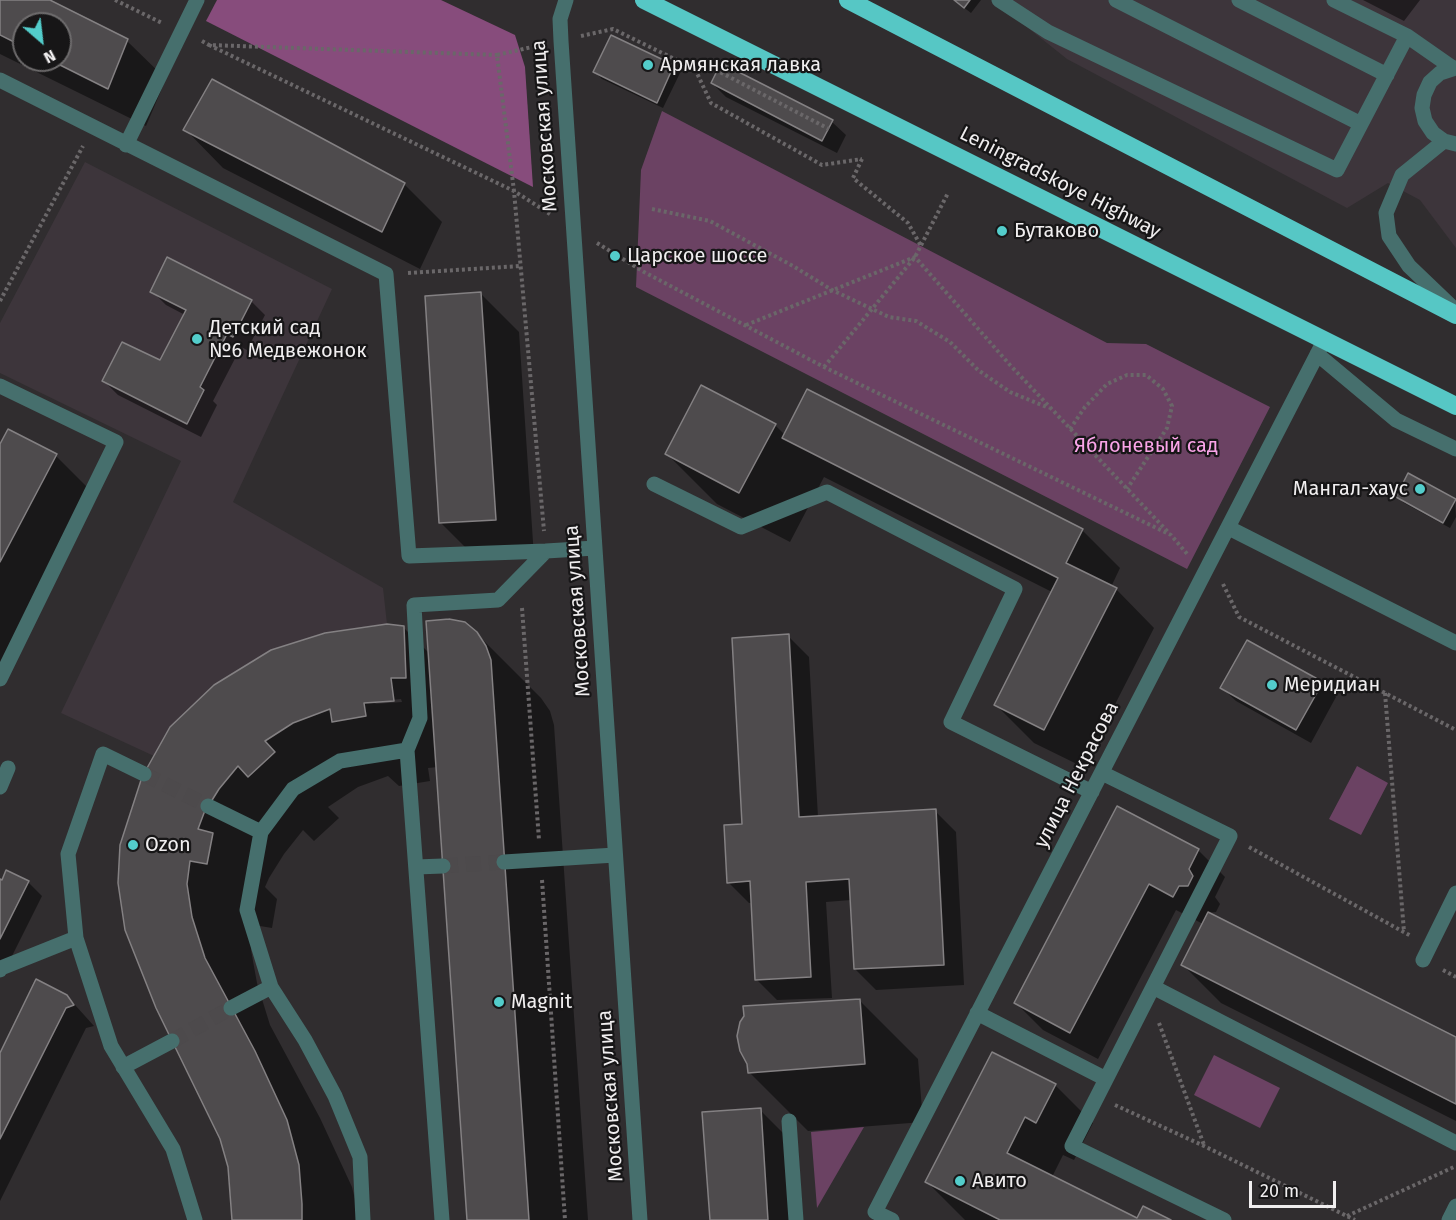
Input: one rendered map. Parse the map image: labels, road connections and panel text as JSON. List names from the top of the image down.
{
  "streets": {
    "highway": ["Leningradskoye Highway"],
    "street": ["Московская улица", "улица Некрасова"]
  },
  "crossings": [
    ["Leningradskoye Highway", "улица Некрасова"]
  ],
  "parks": ["Яблоневый сад"],
  "places": [
    "Армянская лавка",
    "Бутаково",
    "Царское шоссе",
    "Детский сад №6 Медвежонок",
    "Мангал-хаус",
    "Меридиан",
    "Ozon",
    "Magnit",
    "Авито"
  ],
  "scale_bar": "20 m",
  "north": "bottom right"
}
